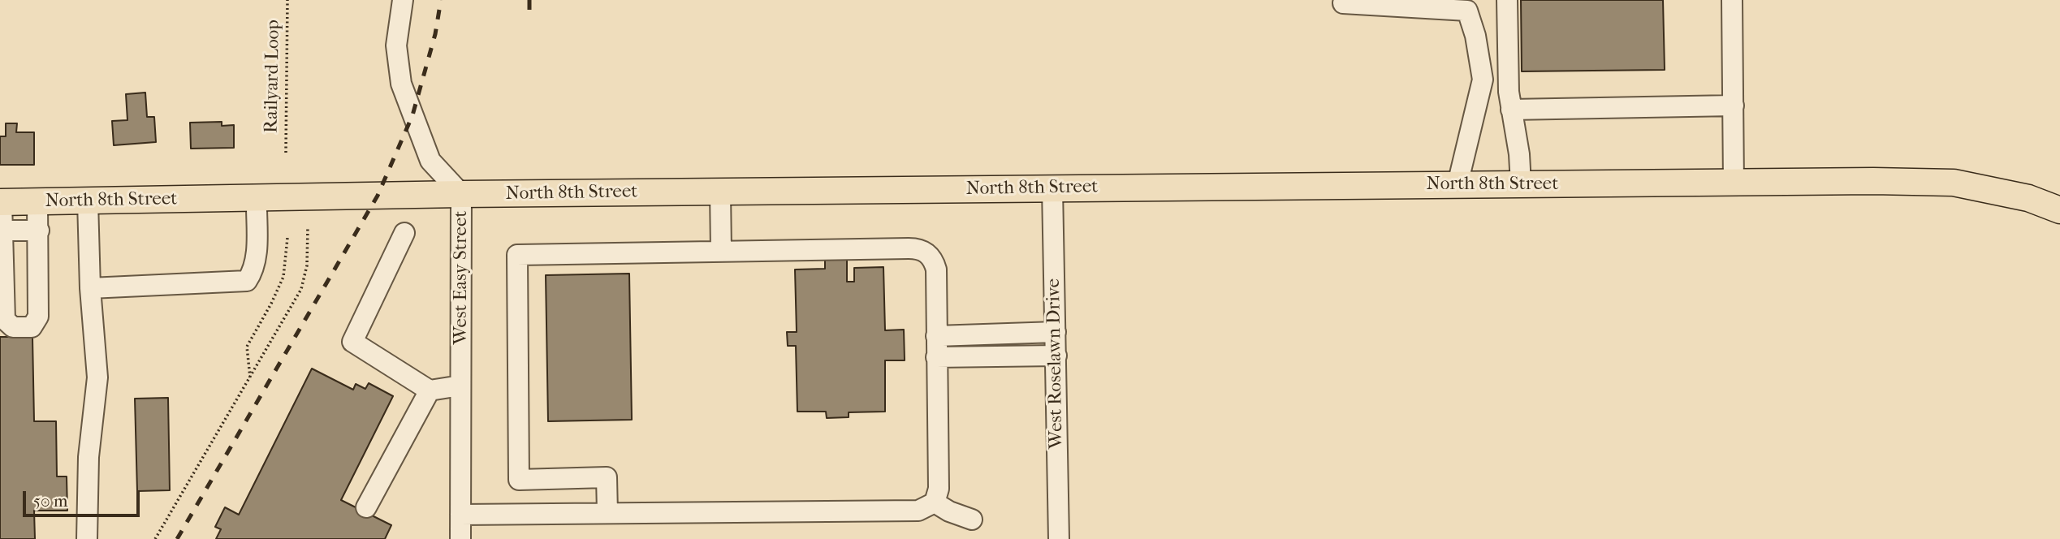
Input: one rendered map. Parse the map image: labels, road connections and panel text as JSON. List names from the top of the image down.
{
  "streets": {
    "main road": ["North 8th Street"],
    "street": ["West Easy Street", "West Roselawn Drive"],
    "path": ["Railyard Loop"]
  },
  "crossings": [
    ["North 8th Street", "West Easy Street"],
    ["North 8th Street", "West Roselawn Drive"]
  ],
  "scale_bar": "50 m"
}
